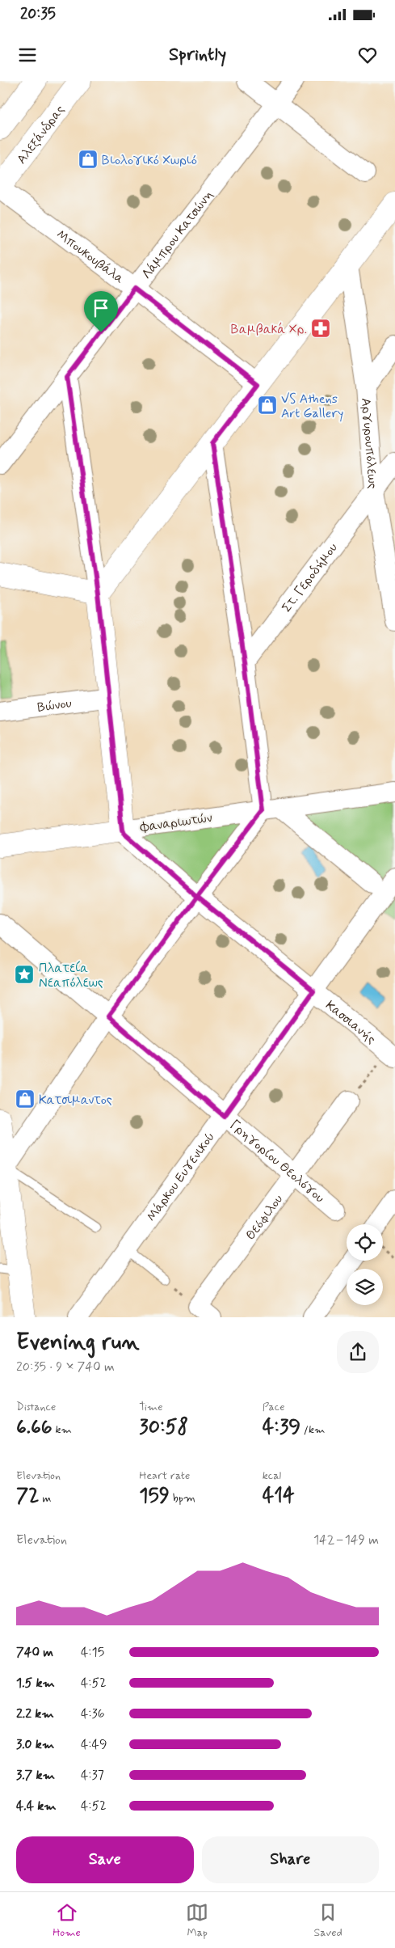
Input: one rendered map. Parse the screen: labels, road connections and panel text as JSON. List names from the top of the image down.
{
  "streets": {
    "street": [
      "Αλεξάνδρας",
      "Λάμπρου Κατσώνη",
      "Μπουκουβάλα",
      "Αργυρουπόλεως",
      "Στ. Γεροδήμου",
      "Βώνου",
      "Φαναριωτών",
      "Κασσιανής",
      "Γρηγορίου Θεολόγου",
      "Μάρκου Ευγενικού",
      "Θεόφιλου"
    ]
  },
  "crossings": [
    ["Αλεξάνδρας", "Μπουκουβάλα"],
    ["Λάμπρου Κατσώνη", "Μπουκουβάλα"],
    ["Αργυρουπόλεως", "Στ. Γεροδήμου"],
    ["Φαναριωτών", "Κασσιανής"],
    ["Κασσιανής", "Μάρκου Ευγενικού"],
    ["Γρηγορίου Θεολόγου", "Μάρκου Ευγενικού"],
    ["Γρηγορίου Θεολόγου", "Θεόφιλου"]
  ],
  "places": {
    "shop": ["Βιολογικό Χωριό", "VS Athens Art Gallery", "Κατσιμαντος"],
    "pharmacy": ["Βαμβακά Χρ."],
    "place": ["Πλατεία Νεαπόλεως"]
  },
  "page": {
    "status": "20:35",
    "header": "Sprintly",
    "heading": ["Evening run", "20:35 · 9 × 740 m"],
    "stats": [
      ["Distance", "6.66 km"],
      ["Time", "30:58"],
      ["Pace", "4:39 /km"],
      ["Elevation", "72 m"],
      ["Heart rate", "159 bpm"],
      ["kcal", "414"]
    ],
    "chart": ["Elevation", "142–149 m"],
    "list": [
      {
        "name": "740 m",
        "note": "4:15"
      },
      {
        "name": "1.5 km",
        "note": "4:52"
      },
      {
        "name": "2.2 km",
        "note": "4:36"
      },
      {
        "name": "3.0 km",
        "note": "4:49"
      },
      {
        "name": "3.7 km",
        "note": "4:37"
      },
      {
        "name": "4.4 km",
        "note": "4:52"
      }
    ],
    "buttons": ["Save", "Share"],
    "tabs": ["Home", "Map", "Saved"]
  }
}
